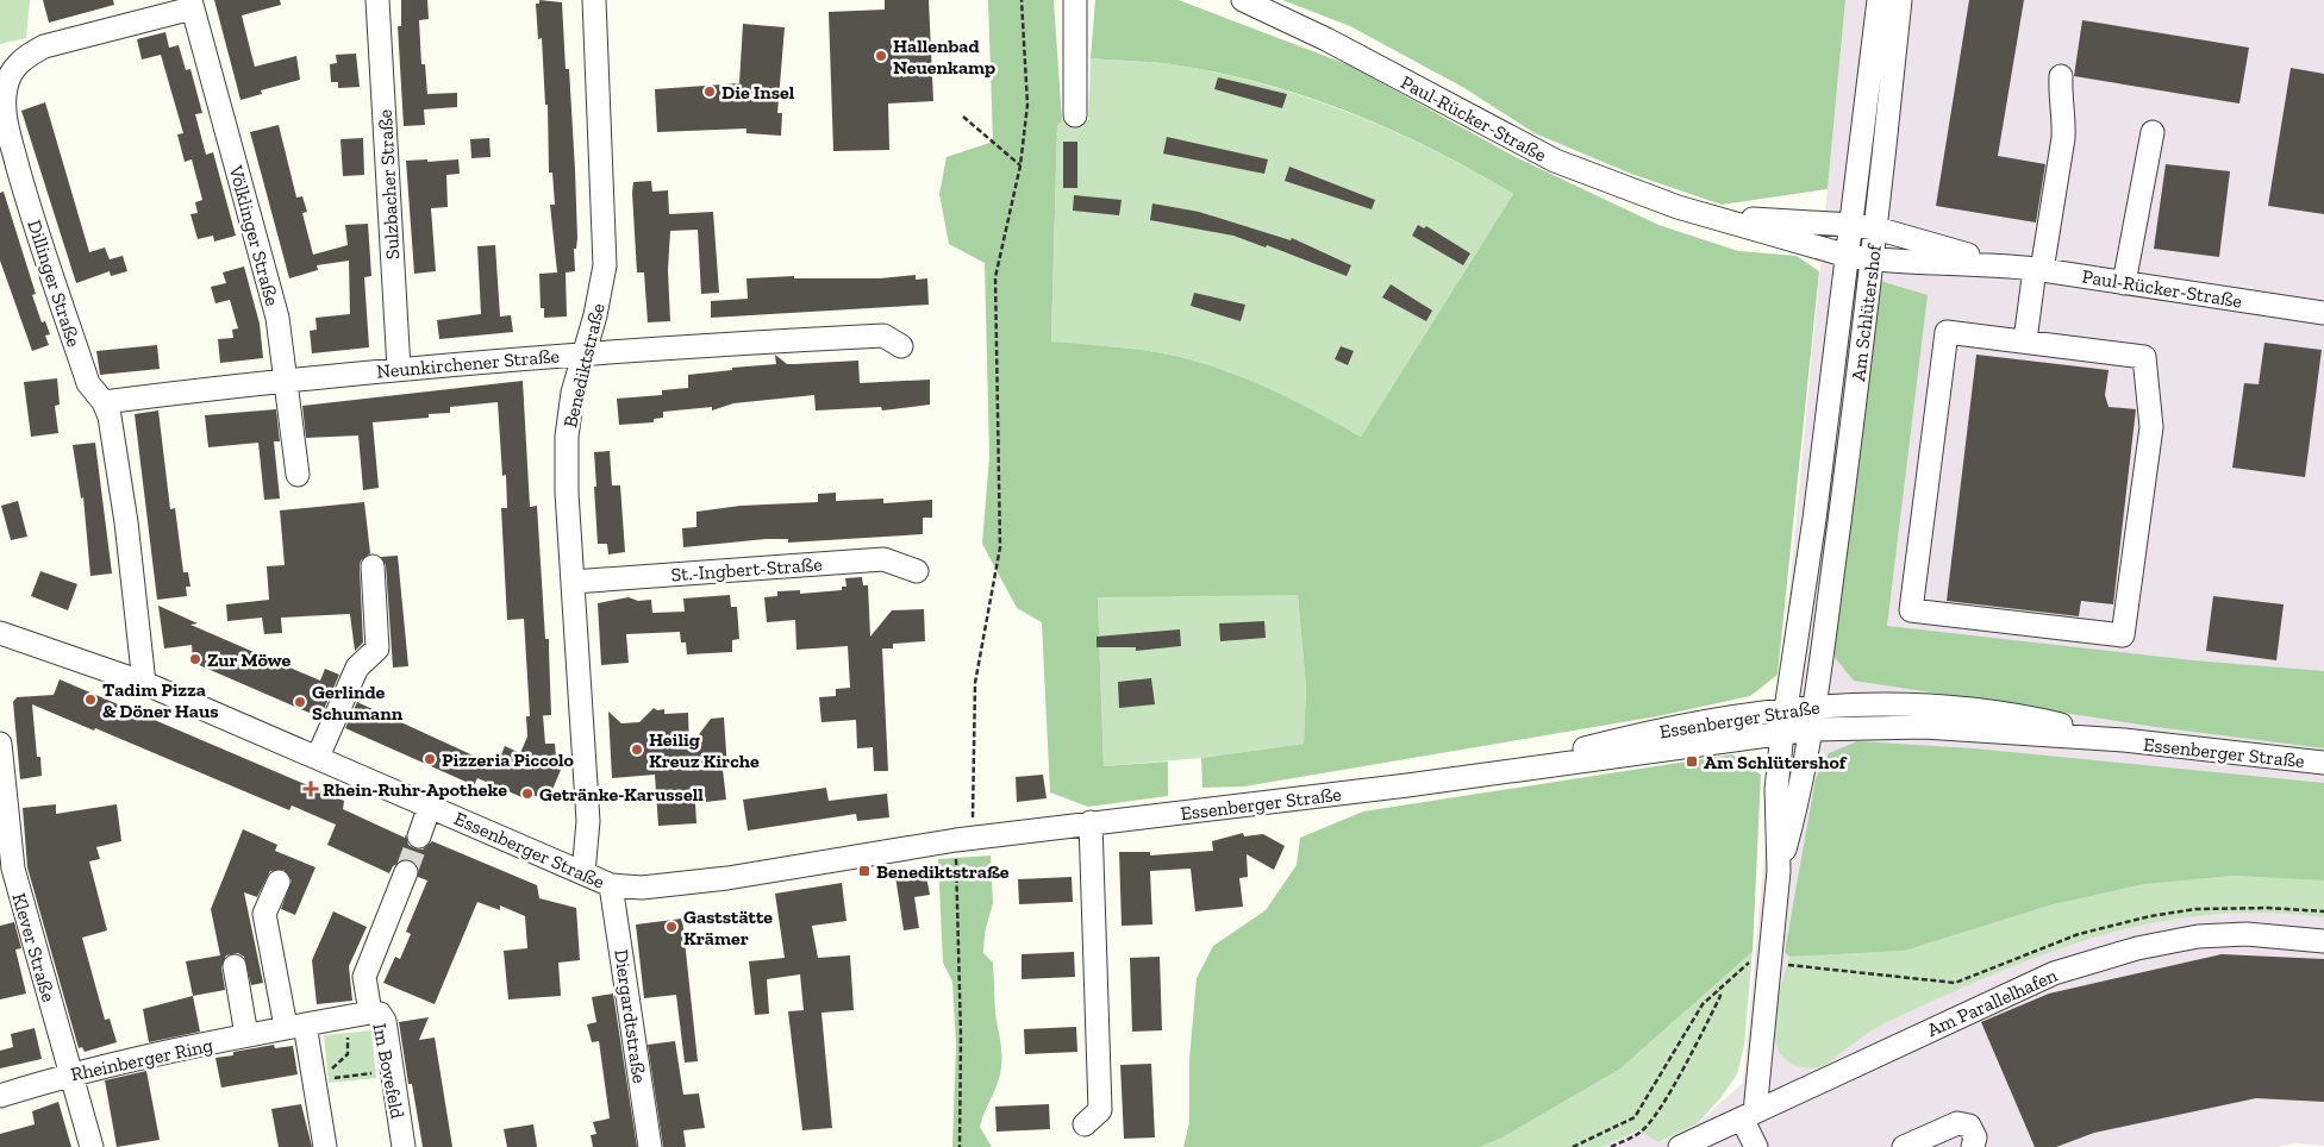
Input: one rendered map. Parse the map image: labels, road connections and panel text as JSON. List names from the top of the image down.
{
  "streets": {
    "street": [
      "Paul-Rücker-Straße",
      "Sulzbacher Straße",
      "Völklinger Straße",
      "Dillinger Straße",
      "Am Schlütershof",
      "Neunkirchener Straße",
      "Benediktstraße",
      "St.-Ingbert-Straße",
      "Essenberger Straße",
      "Klever Straße",
      "Am Parallelhafen",
      "Diergardtstraße",
      "Rheinberger Ring",
      "Im Bovefeld"
    ]
  },
  "crossings": [
    ["Paul-Rücker-Straße", "Am Schlütershof"],
    ["Sulzbacher Straße", "Neunkirchener Straße"],
    ["Völklinger Straße", "Dillinger Straße"],
    ["Völklinger Straße", "Neunkirchener Straße"],
    ["Dillinger Straße", "Neunkirchener Straße"],
    ["Dillinger Straße", "Essenberger Straße"],
    ["Am Schlütershof", "Essenberger Straße"],
    ["Am Schlütershof", "Am Parallelhafen"],
    ["Neunkirchener Straße", "Benediktstraße"],
    ["Benediktstraße", "St.-Ingbert-Straße"],
    ["Benediktstraße", "Essenberger Straße"],
    ["Essenberger Straße", "Diergardtstraße"],
    ["Klever Straße", "Rheinberger Ring"],
    ["Rheinberger Ring", "Im Bovefeld"]
  ],
  "places": {
    "other": [
      "Hallenbad Neuenkamp",
      "Die Insel",
      "Zur Möwe",
      "Tadim Pizza & Döner Haus",
      "Gerlinde Schumann",
      "Heilig Kreuz Kirche",
      "Pizzeria Piccolo",
      "Getränke-Karussell",
      "Gaststätte Krämer"
    ],
    "transit": ["Am Schlütershof", "Benediktstraße"],
    "health": ["Rhein-Ruhr-Apotheke"]
  }
}
